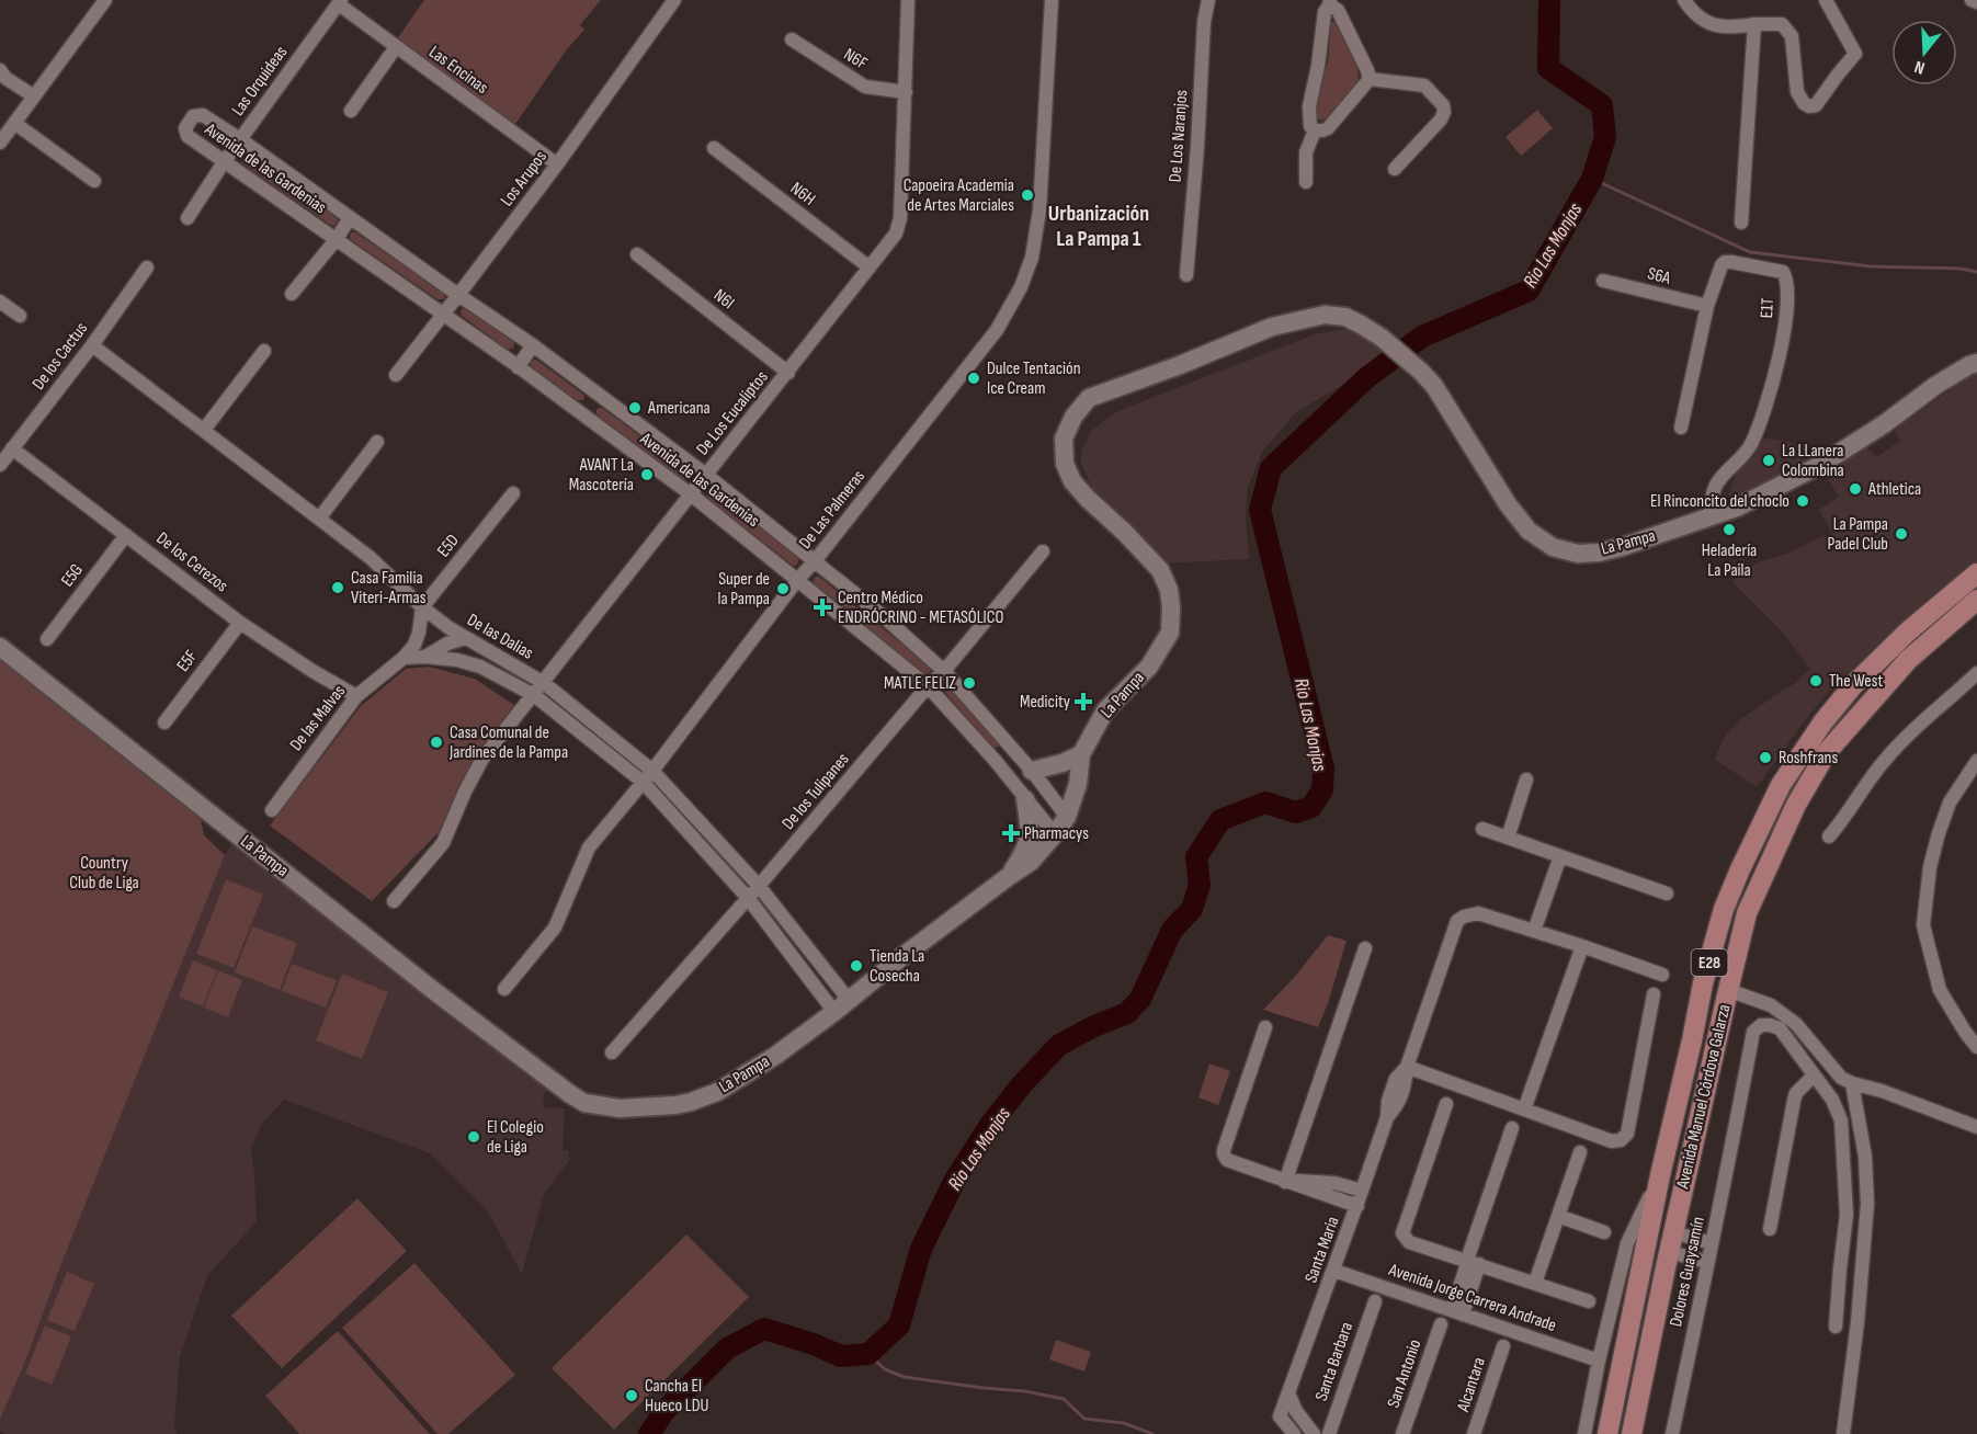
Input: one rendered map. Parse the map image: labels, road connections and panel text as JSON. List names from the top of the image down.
{
  "streets": {
    "main road": ["E28", "Avenida Manuel Córdova Galarza"],
    "street": [
      "N6F",
      "Las Encinas",
      "Las Orquideas",
      "De Los Naranjos",
      "Avenida de las Gardenias",
      "Los Arupos",
      "N6H",
      "S6A",
      "N6I",
      "E1T",
      "De los Cactus",
      "De Los Eucaliptos",
      "De Las Palmeras",
      "La Pampa",
      "E5D",
      "De los Cerezos",
      "E5G",
      "De las Dalias",
      "E5F",
      "De las Malvas",
      "De los Tulipanes",
      "Santa Maria",
      "Dolores Guaysamín",
      "Avenida Jorge Carrera Andrade",
      "Santa Barbara",
      "San Antonio",
      "Alcantara"
    ]
  },
  "crossings": [
    ["N6F", "De Los Eucaliptos"],
    ["Las Encinas", "Las Orquideas"],
    ["Las Encinas", "Los Arupos"],
    ["Las Orquideas", "Avenida de las Gardenias"],
    ["Avenida de las Gardenias", "Los Arupos"],
    ["Avenida de las Gardenias", "De Los Eucaliptos"],
    ["Avenida de las Gardenias", "De Las Palmeras"],
    ["Avenida de las Gardenias", "La Pampa"],
    ["Avenida de las Gardenias", "De los Tulipanes"],
    ["N6H", "De Los Eucaliptos"],
    ["S6A", "E1T"],
    ["N6I", "De Los Eucaliptos"],
    ["E1T", "La Pampa"],
    ["De los Cactus", "De los Cerezos"],
    ["De los Cactus", "De las Dalias"],
    ["De Los Eucaliptos", "De las Dalias"],
    ["De Las Palmeras", "De las Dalias"],
    ["La Pampa", "De las Dalias"],
    ["E5D", "De las Dalias"],
    ["E5D", "De las Malvas"],
    ["De los Cerezos", "E5G"],
    ["De los Cerezos", "E5F"],
    ["De los Cerezos", "De las Malvas"],
    ["De las Dalias", "De las Malvas"],
    ["De las Dalias", "De los Tulipanes"],
    ["Avenida Manuel Córdova Galarza", "Avenida Jorge Carrera Andrade"],
    ["Santa Maria", "Avenida Jorge Carrera Andrade"]
  ],
  "districts": ["Urbanización La Pampa 1"],
  "water": ["Rio Las Monjas"],
  "parks": ["Country Club de Liga"],
  "places": {
    "other": [
      "Capoeira Academia de Artes Marciales",
      "Dulce Tentación Ice Cream",
      "Americana",
      "La LLanera Colombina",
      "AVANT La Mascotería",
      "Athletica",
      "El Rinconcito del choclo",
      "Heladería La Paila",
      "La Pampa Padel Club",
      "Casa Familia Viteri-Armas",
      "Super de la Pampa",
      "The West",
      "MATLE FELIZ",
      "Casa Comunal de Jardines de la Pampa",
      "Roshfrans",
      "Tienda La Cosecha",
      "El Colegio de Liga",
      "Cancha El Hueco LDU"
    ],
    "health": ["Centro Médico ENDRÓCRINO - METASÓLICO", "Medicity", "Pharmacys"]
  },
  "north": "bottom"
}
